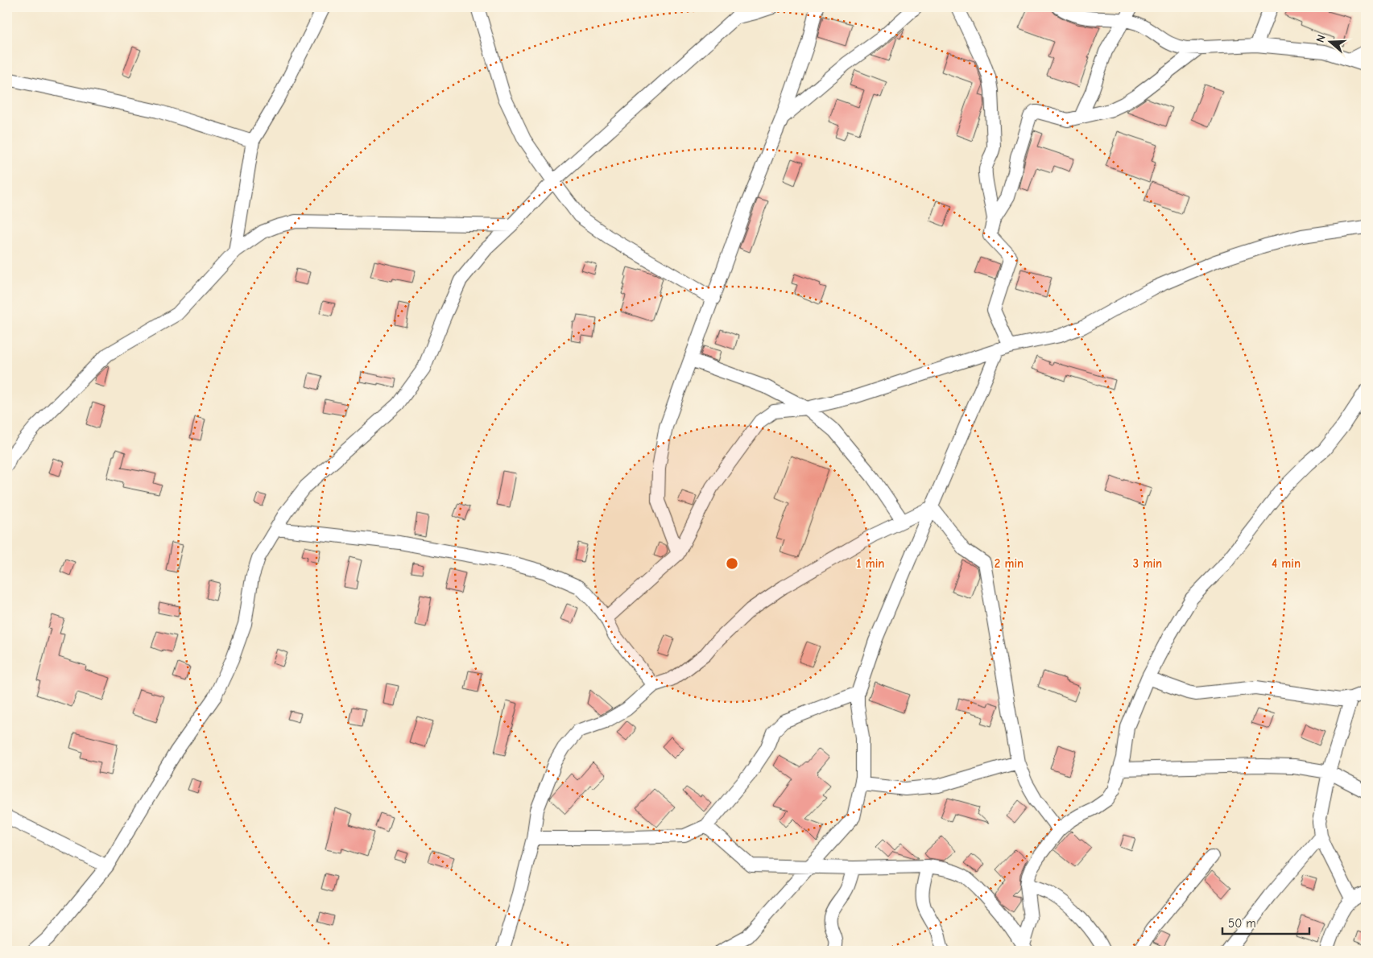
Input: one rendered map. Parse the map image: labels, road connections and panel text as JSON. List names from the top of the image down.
{
  "scale_bar": "50 m",
  "north": "left",
  "rings": [
    "1 min",
    "2 min",
    "3 min",
    "4 min"
  ]
}
